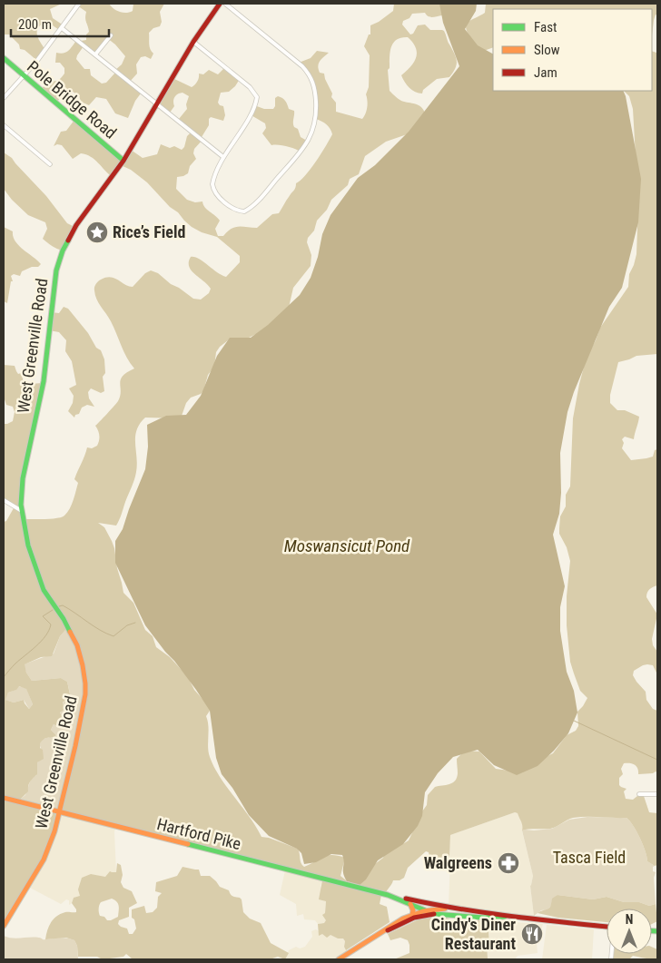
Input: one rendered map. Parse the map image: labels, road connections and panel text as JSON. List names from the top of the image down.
{
  "streets": {
    "main road": ["Pole Bridge Road", "West Greenville Road", "Hartford Pike"]
  },
  "crossings": [
    ["Pole Bridge Road", "West Greenville Road"],
    ["West Greenville Road", "Hartford Pike"]
  ],
  "water": ["Moswansicut Pond"],
  "parks": ["Tasca Field"],
  "places": {
    "place": ["Rice’s Field"],
    "pharmacy": ["Walgreens"],
    "restaurant": ["Cindy's Diner Restaurant"]
  },
  "legend": ["Fast", "Slow", "Jam"],
  "scale_bar": "200 m",
  "north": "top"
}
